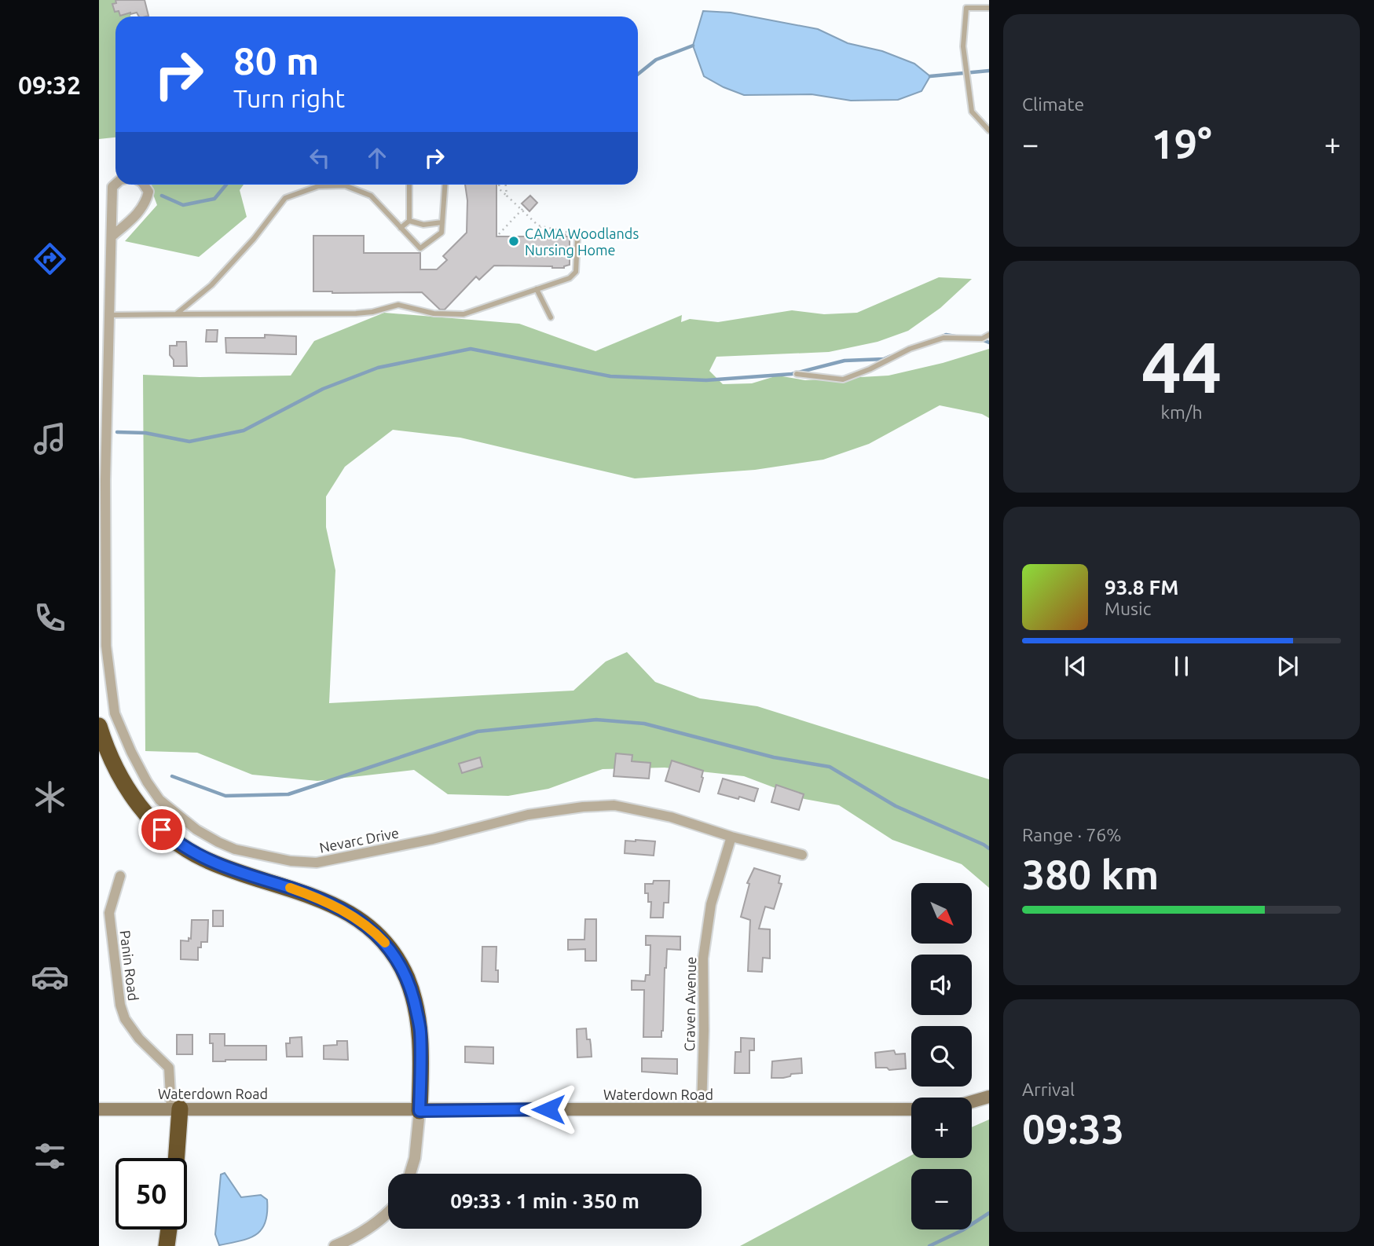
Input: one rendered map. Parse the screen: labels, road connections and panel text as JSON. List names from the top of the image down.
{
  "streets": {
    "main road": ["Waterdown Road"],
    "street": ["Nevarc Drive", "Panin Road", "Craven Avenue"]
  },
  "crossings": [
    ["Nevarc Drive", "Craven Avenue"],
    ["Panin Road", "Waterdown Road"],
    ["Craven Avenue", "Waterdown Road"]
  ],
  "places": ["CAMA Woodlands Nursing Home"],
  "north": "bottom right",
  "page": {
    "tabs": "09:32",
    "tile": [
      "Climate",
      ["44", "km/h"],
      ["Range · 76%", "380 km"],
      ["Arrival", "09:33"]
    ],
    "turn": ["80 m", "Turn right"],
    "heat": ["−", "19°", "+"],
    "song": ["93.8 FM", "Music"],
    "map_buttons": ["+", "−"],
    "limit": "50",
    "trip": "09:33 · 1 min · 350 m"
  }
}
